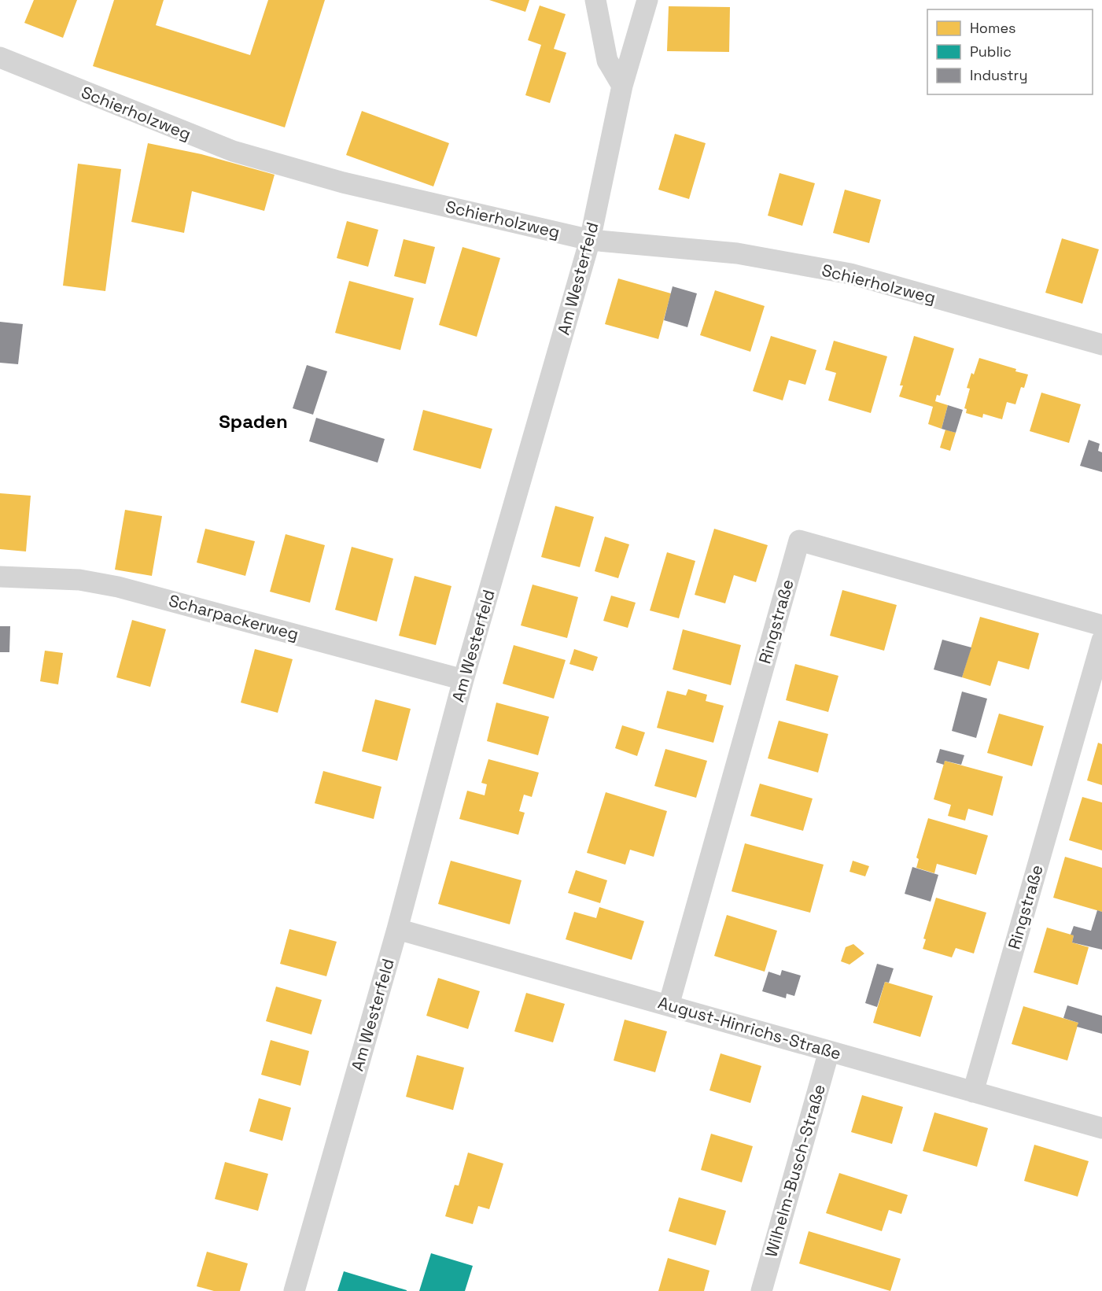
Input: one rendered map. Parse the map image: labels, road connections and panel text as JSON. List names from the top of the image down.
{
  "streets": {
    "street": [
      "Schierholzweg",
      "Am Westerfeld",
      "Scharpackerweg",
      "Ringstraße",
      "August-Hinrichs-Straße",
      "Wilhelm-Busch-Straße"
    ]
  },
  "crossings": [
    ["Schierholzweg", "Am Westerfeld"],
    ["Am Westerfeld", "Scharpackerweg"],
    ["Am Westerfeld", "August-Hinrichs-Straße"],
    ["Ringstraße", "August-Hinrichs-Straße"],
    ["August-Hinrichs-Straße", "Wilhelm-Busch-Straße"]
  ],
  "districts": ["Spaden"],
  "legend": ["Homes", "Public", "Industry"]
}
